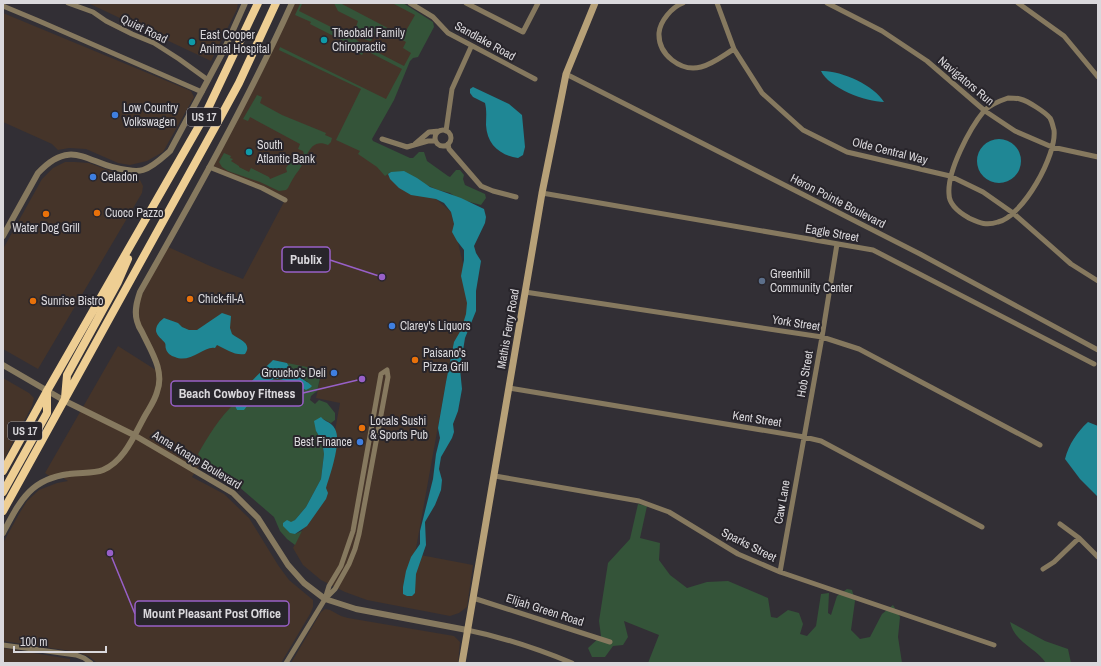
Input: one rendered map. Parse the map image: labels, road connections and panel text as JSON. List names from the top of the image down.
{
  "streets": {
    "highway": ["US 17"],
    "main road": ["Mathis Ferry Road"],
    "street": [
      "Quiet Road",
      "Sandlake Road",
      "Navigators Run",
      "Olde Central Way",
      "Heron Pointe Boulevard",
      "Eagle Street",
      "York Street",
      "Hob Street",
      "Kent Street",
      "Anna Knapp Boulevard",
      "Caw Lane",
      "Sparks Street",
      "Elijah Green Road"
    ]
  },
  "crossings": [
    ["US 17", "Anna Knapp Boulevard"],
    ["Heron Pointe Boulevard", "Mathis Ferry Road"],
    ["Eagle Street", "Mathis Ferry Road"],
    ["Eagle Street", "Hob Street"],
    ["York Street", "Mathis Ferry Road"],
    ["York Street", "Hob Street"],
    ["Mathis Ferry Road", "Kent Street"],
    ["Mathis Ferry Road", "Anna Knapp Boulevard"],
    ["Mathis Ferry Road", "Sparks Street"],
    ["Mathis Ferry Road", "Elijah Green Road"],
    ["Hob Street", "Kent Street"],
    ["Hob Street", "Caw Lane"],
    ["Kent Street", "Caw Lane"],
    ["Caw Lane", "Sparks Street"]
  ],
  "places": [
    "Theobald Family Chiropractic",
    "East Cooper Animal Hospital",
    "Low Country Volkswagen",
    "South Atlantic Bank",
    "Celadon",
    "Cuoco Pazzo",
    "Water Dog Grill",
    "Publix",
    "Greenhill Community Center",
    "Chick-fil-A",
    "Sunrise Bistro",
    "Clarey's Liquors",
    "Paisano's Pizza Grill",
    "Groucho's Deli",
    "Beach Cowboy Fitness",
    "Locals Sushi & Sports Pub",
    "Best Finance",
    "Mount Pleasant Post Office"
  ],
  "scale_bar": "100 m"
}
